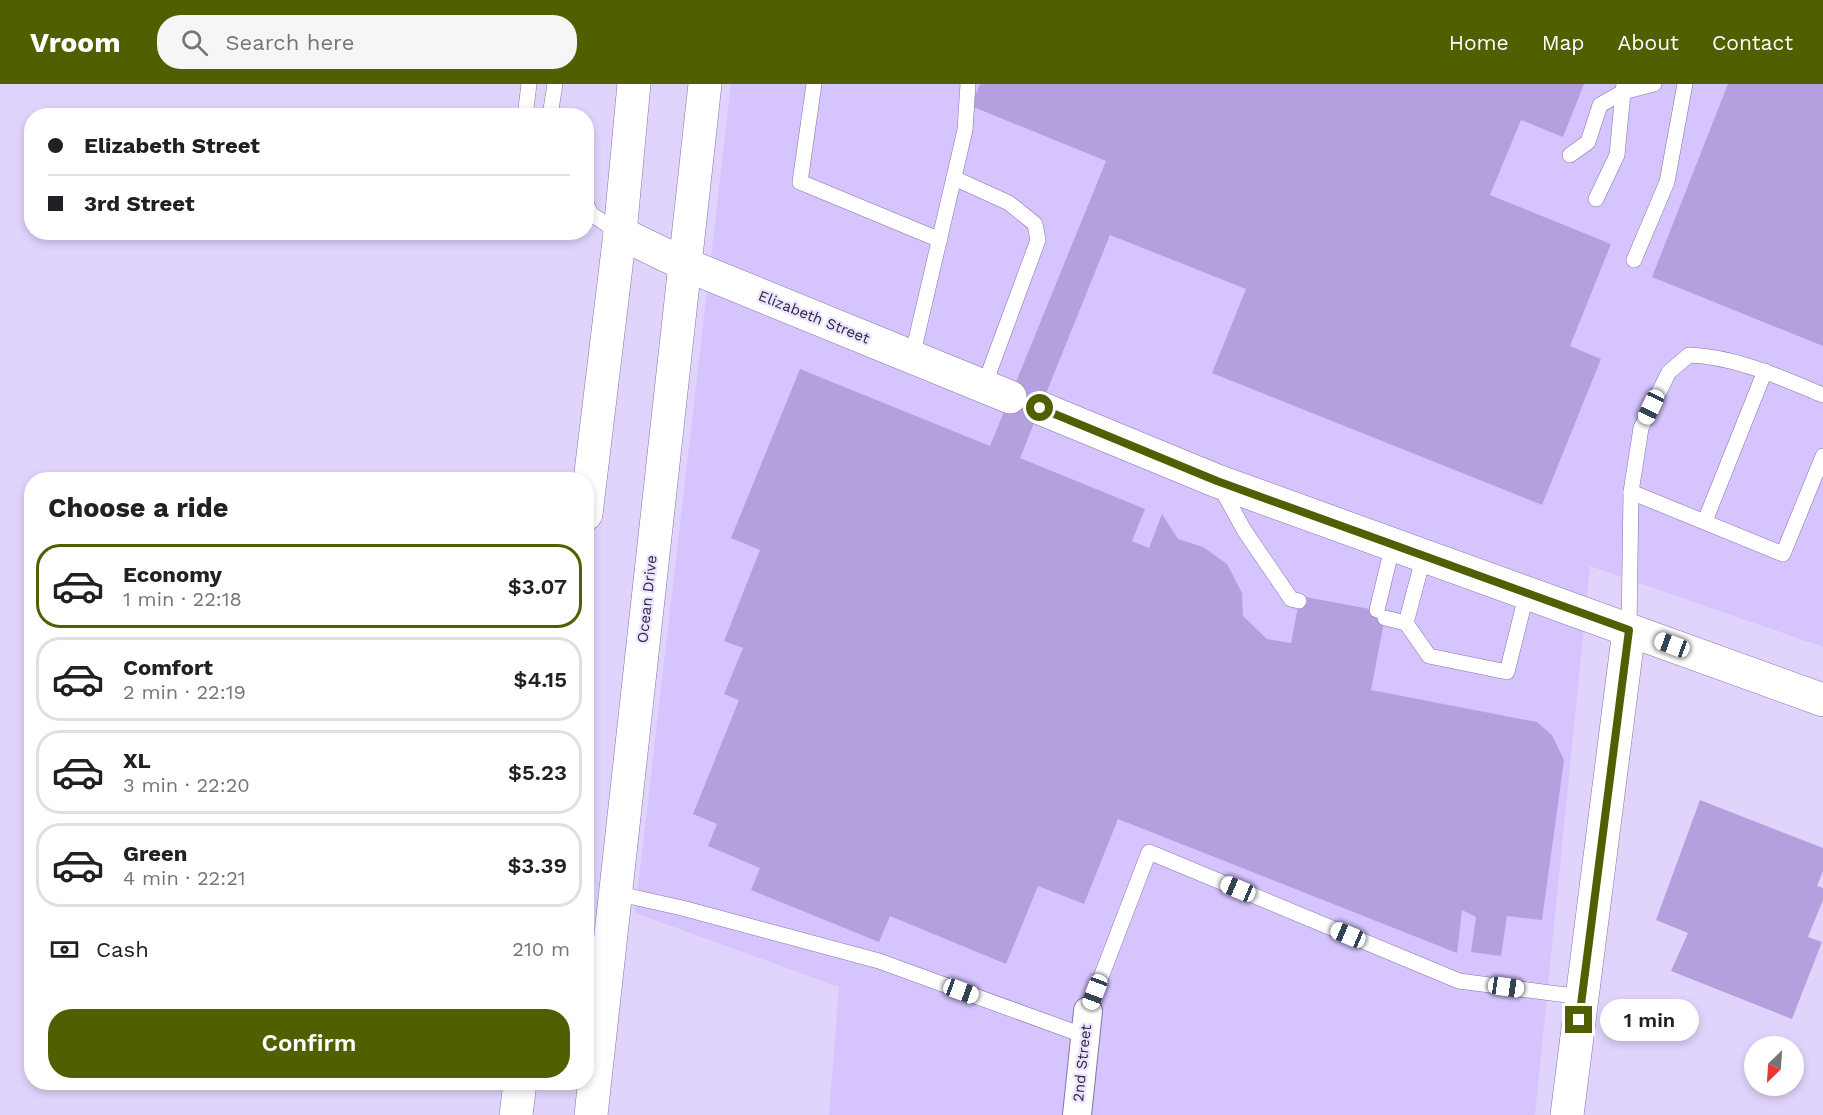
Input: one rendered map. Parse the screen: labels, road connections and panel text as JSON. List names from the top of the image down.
{
  "streets": {
    "main road": ["Elizabeth Street", "Ocean Drive"],
    "street": ["2nd Street"]
  },
  "crossings": [
    ["Elizabeth Street", "Ocean Drive"]
  ],
  "north": "bottom left",
  "page": {
    "header": "Vroom",
    "search": "Search here",
    "nav": [
      "Home",
      "Map",
      "About",
      "Contact"
    ],
    "banner": ["Elizabeth Street", "3rd Street"],
    "heading": "Choose a ride",
    "list": [
      {
        "name": "Economy",
        "note": "1 min · 22:18",
        "value": "$3.07"
      },
      {
        "name": "Comfort",
        "note": "2 min · 22:19",
        "value": "$4.15"
      },
      {
        "name": "XL",
        "note": "3 min · 22:20",
        "value": "$5.23"
      },
      {
        "name": "Green",
        "note": "4 min · 22:21",
        "value": "$3.39"
      }
    ],
    "pay": ["Cash", "210 m"],
    "buttons": "Confirm",
    "bubble": "1 min"
  }
}
